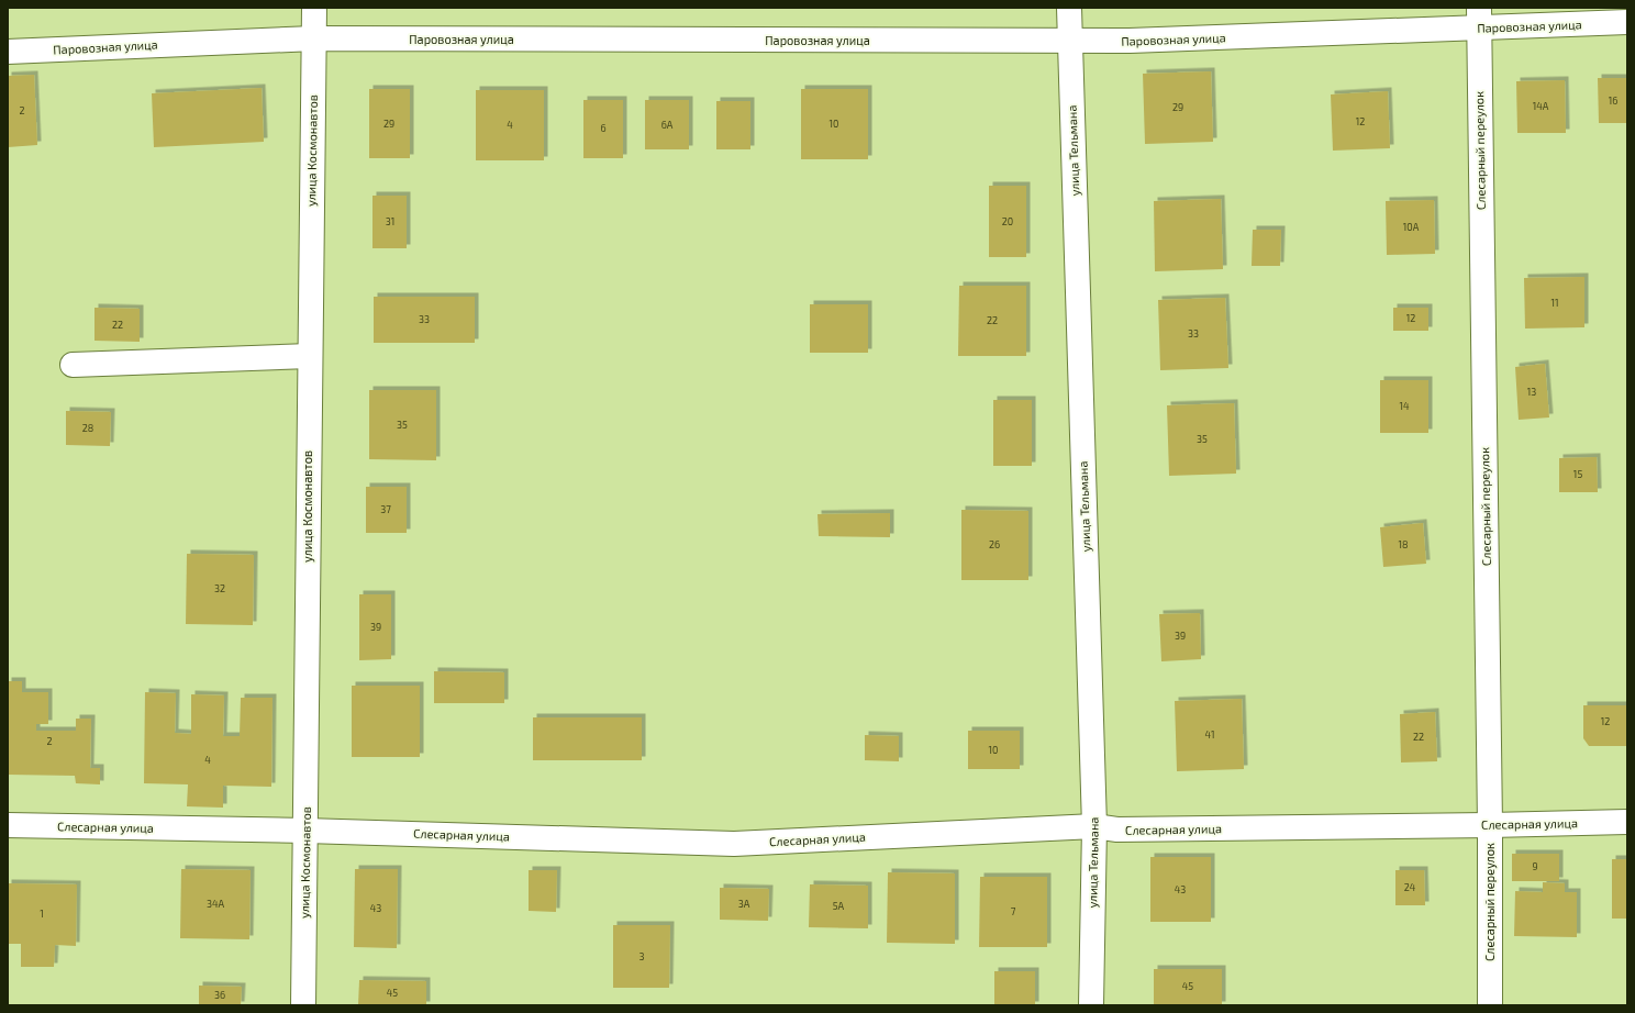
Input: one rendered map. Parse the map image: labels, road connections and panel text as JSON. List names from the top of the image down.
{
  "streets": {
    "street": [
      "Паровозная улица",
      "улица Космонавтов",
      "улица Тельмана",
      "Слесарный переулок",
      "Слесарная улица"
    ]
  },
  "crossings": [
    ["Паровозная улица", "улица Космонавтов"],
    ["Паровозная улица", "улица Тельмана"],
    ["Паровозная улица", "Слесарный переулок"],
    ["улица Космонавтов", "Слесарная улица"],
    ["улица Тельмана", "Слесарная улица"],
    ["Слесарный переулок", "Слесарная улица"]
  ],
  "house_numbers": [
    "16",
    "14А",
    "29",
    "2",
    "12",
    "29",
    "10",
    "4",
    "6А",
    "6",
    "31",
    "20",
    "10А",
    "11",
    "12",
    "33",
    "22",
    "22",
    "33",
    "13",
    "14",
    "35",
    "28",
    "35",
    "15",
    "37",
    "26",
    "18",
    "32",
    "39",
    "39",
    "12",
    "41",
    "22",
    "2",
    "10",
    "4",
    "9",
    "24",
    "43",
    "34А",
    "3А",
    "5А",
    "43",
    "7",
    "1",
    "3",
    "45",
    "45",
    "36"
  ]
}
